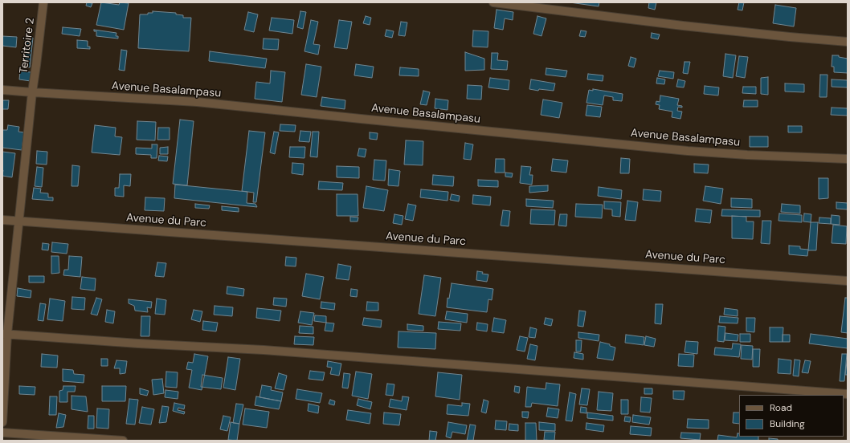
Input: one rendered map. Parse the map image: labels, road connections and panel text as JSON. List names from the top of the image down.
{
  "streets": {
    "street": ["Territoire 2", "Avenue Basalampasu", "Avenue du Parc"]
  },
  "crossings": [
    ["Territoire 2", "Avenue Basalampasu"],
    ["Territoire 2", "Avenue du Parc"]
  ],
  "legend": ["Road", "Building"]
}
